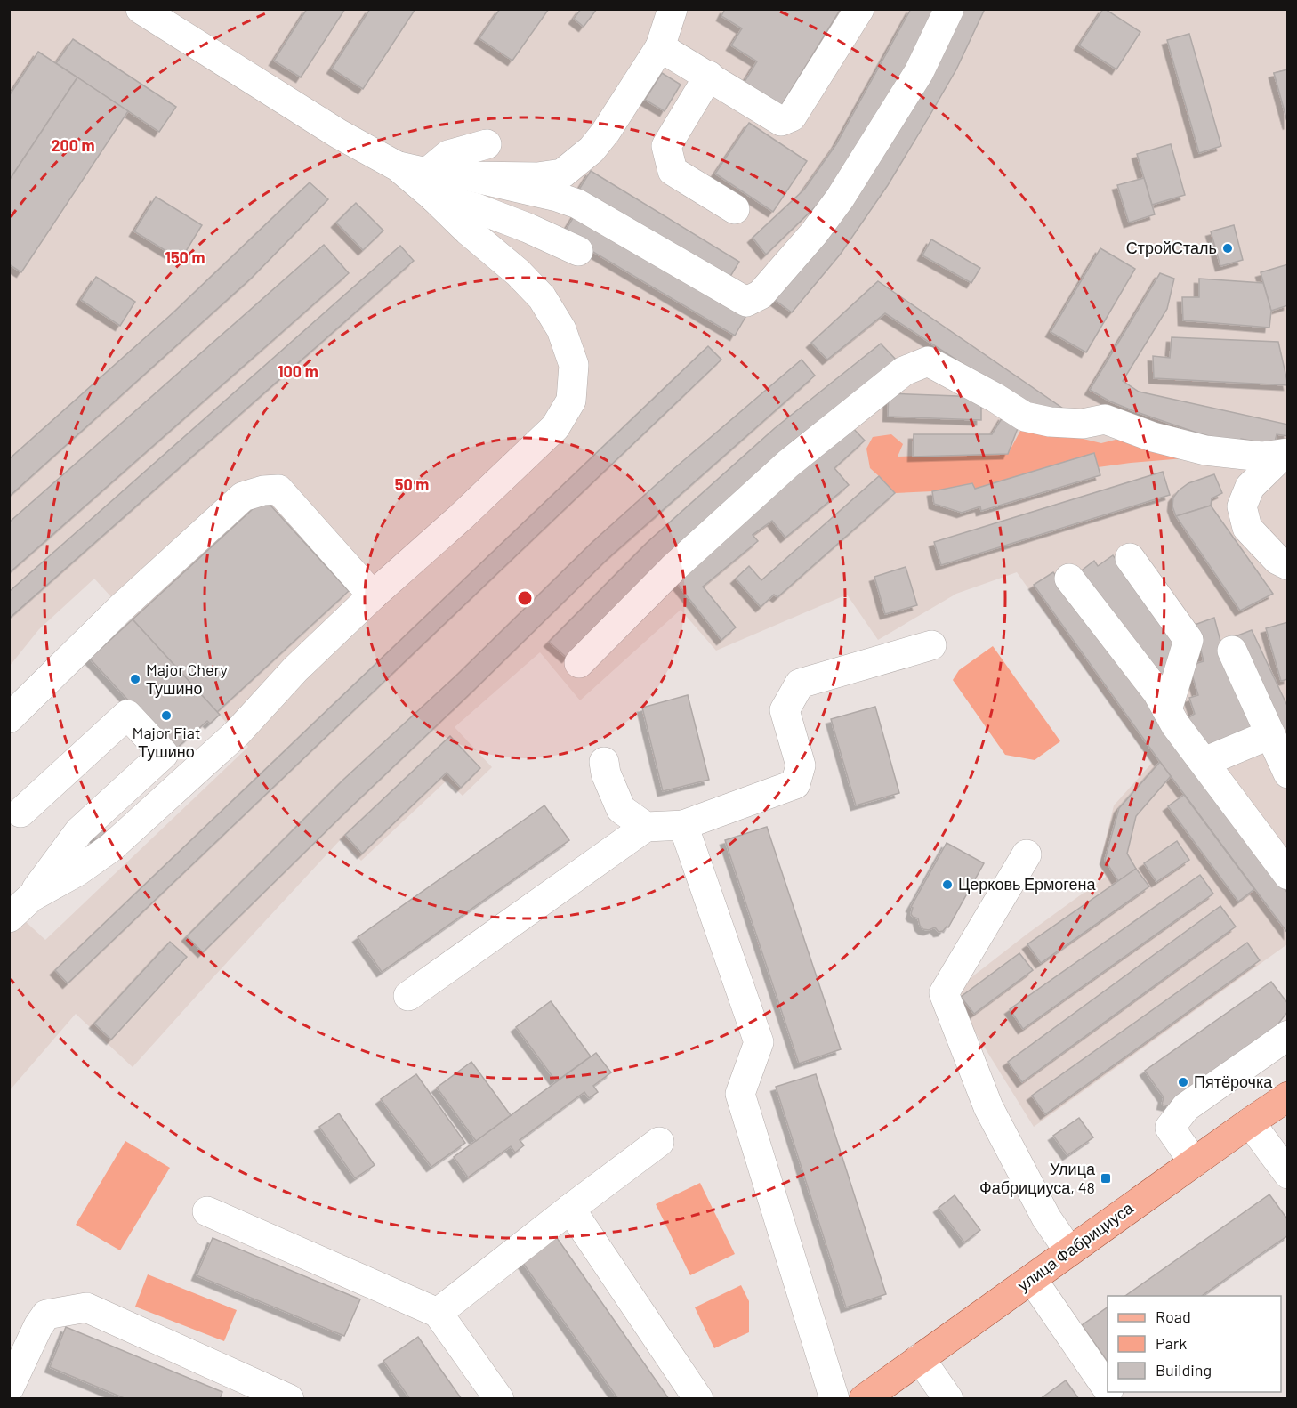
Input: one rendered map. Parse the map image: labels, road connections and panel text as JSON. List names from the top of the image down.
{
  "streets": {
    "main road": ["улица Фабрициуса"]
  },
  "places": {
    "other": [
      "СтройСталь",
      "Major Chery Тушино",
      "Major Fiat Тушино",
      "Церковь Ермогена",
      "Пятёрочка"
    ],
    "transit": ["Улица Фабрициуса, 48"]
  },
  "legend": ["Road", "Park", "Building"],
  "rings": [
    "200 m",
    "150 m",
    "100 m",
    "50 m"
  ]
}
